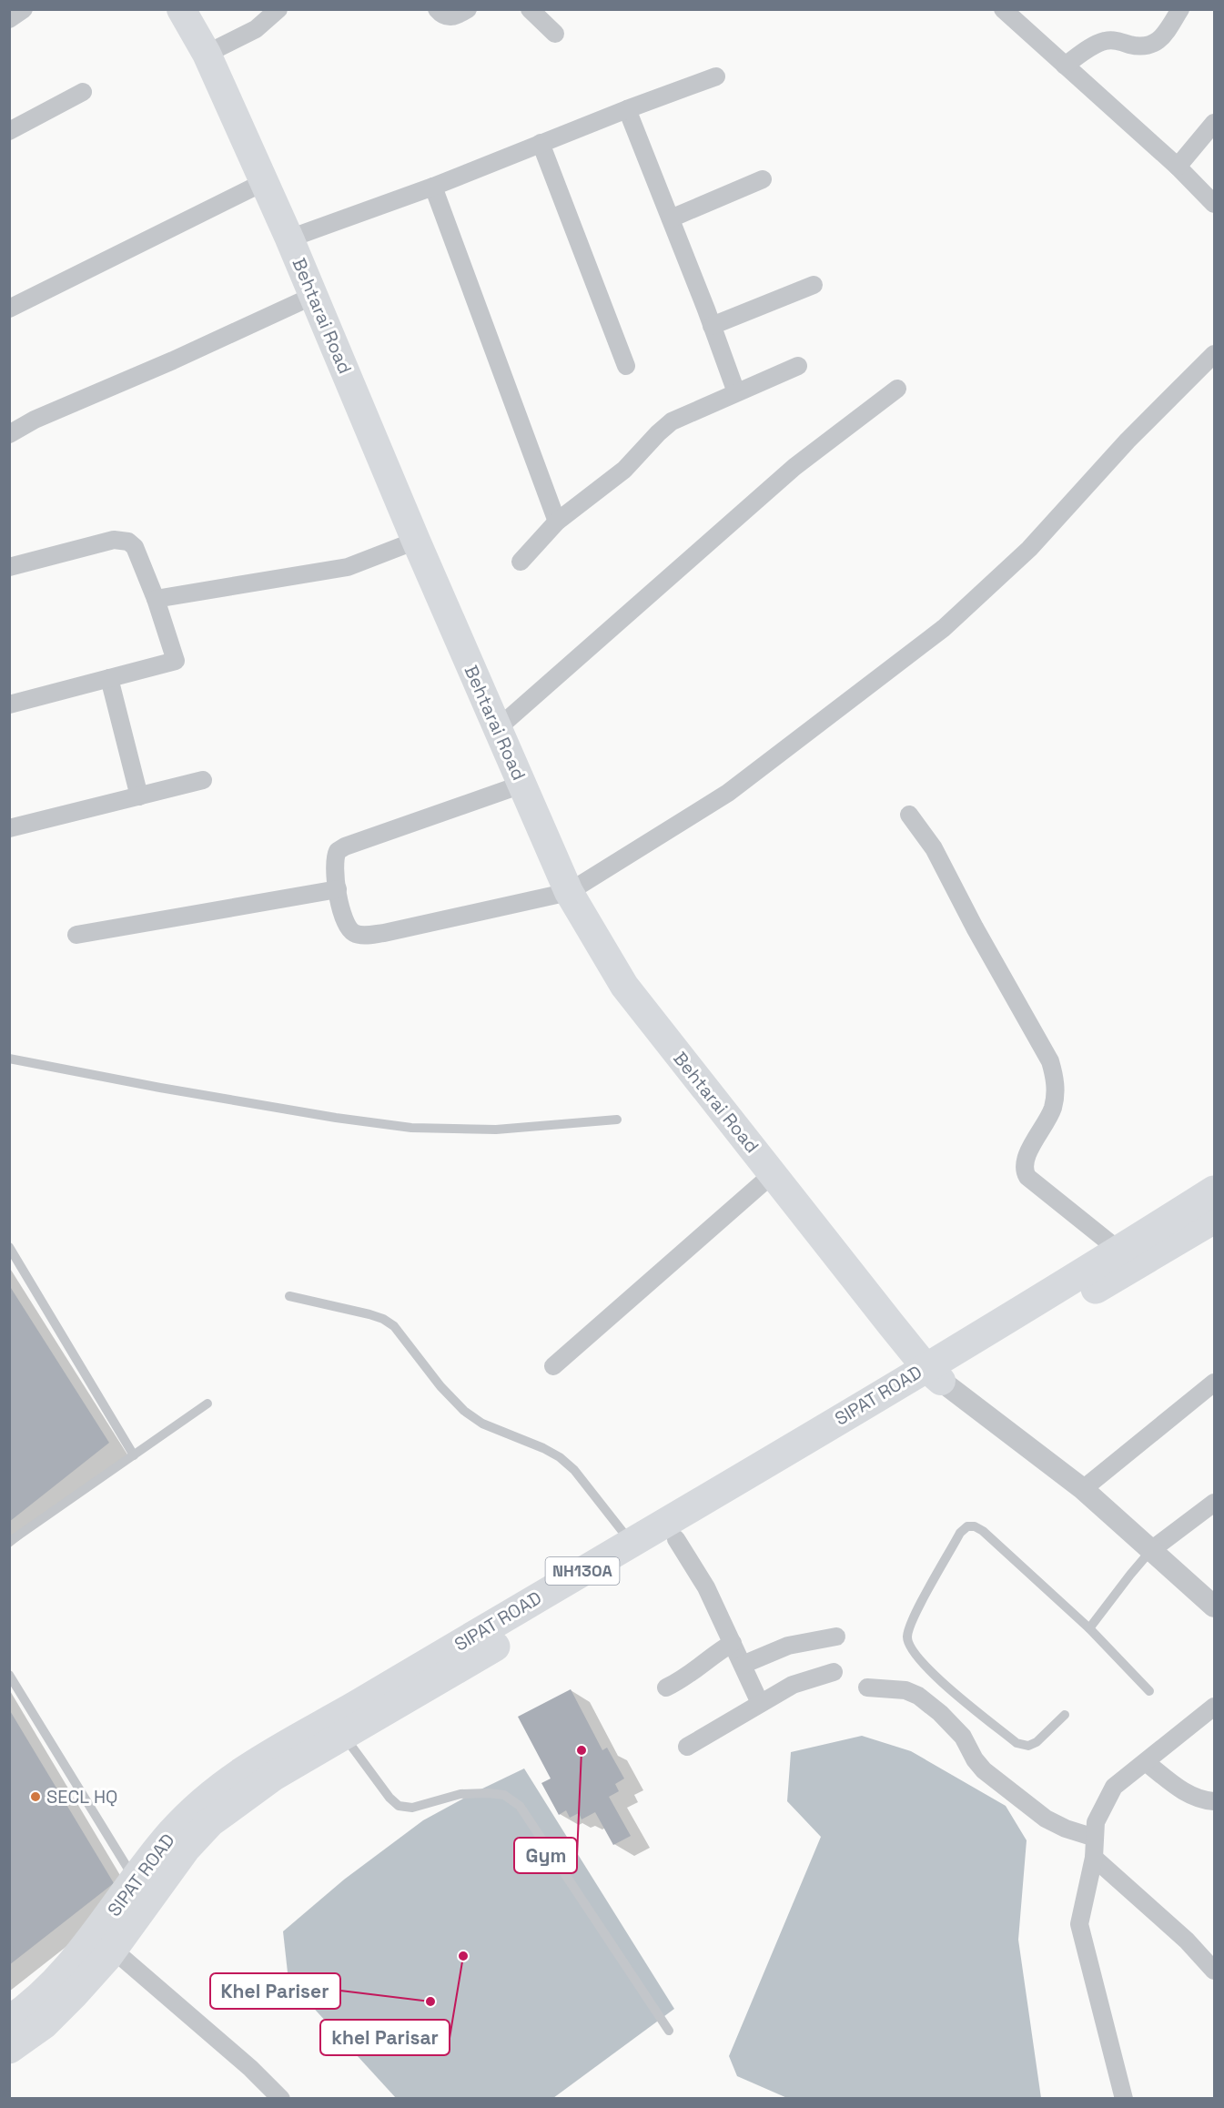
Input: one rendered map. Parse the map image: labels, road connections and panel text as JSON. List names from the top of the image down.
{
  "streets": {
    "highway": ["SIPAT ROAD", "NH130A"],
    "main road": ["Behtarai Road"]
  },
  "crossings": [
    ["Behtarai Road", "SIPAT ROAD"]
  ],
  "places": [
    "Gym",
    "SECL HQ",
    "khel Parisar",
    "Khel Pariser"
  ]
}
